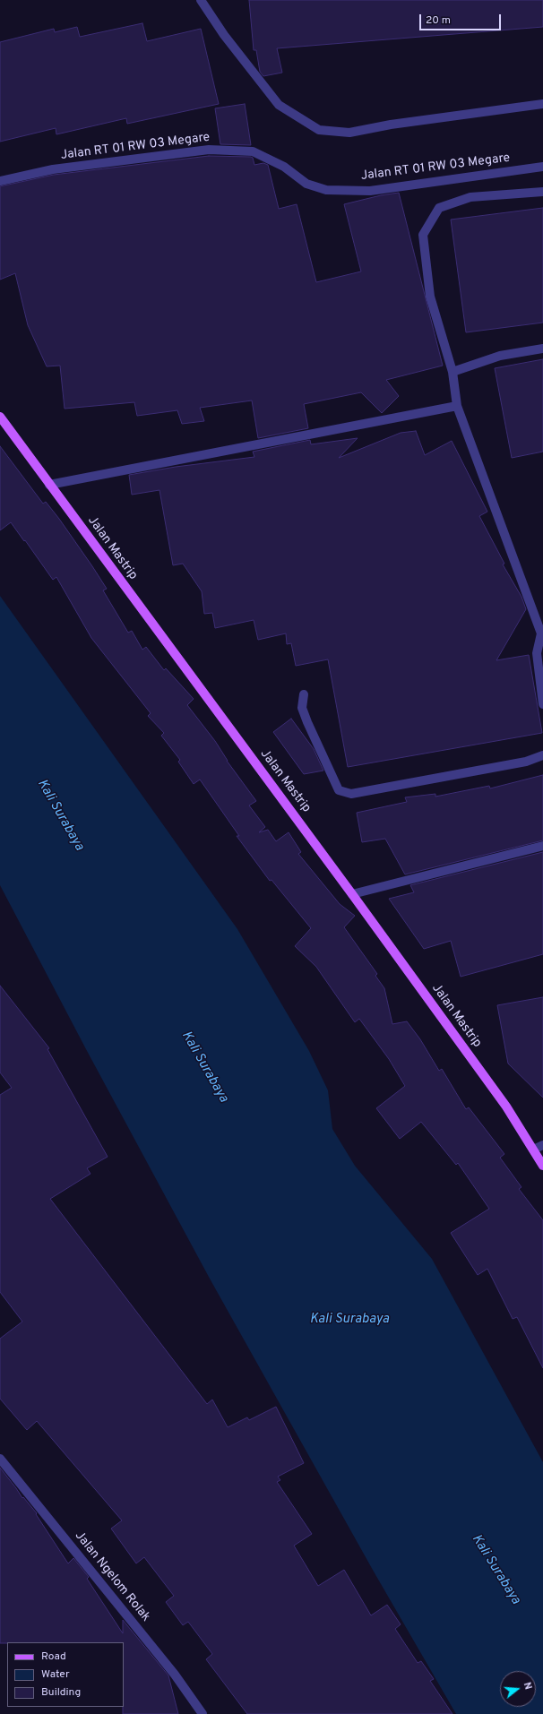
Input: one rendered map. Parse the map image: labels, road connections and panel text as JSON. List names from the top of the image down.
{
  "streets": {
    "main road": ["Jalan Mastrip"],
    "street": ["Jalan RT 01 RW 03 Megare", "Jalan Ngelom Rolak"]
  },
  "water": ["Kali Surabaya"],
  "legend": ["Road", "Water", "Building"],
  "scale_bar": "20 m",
  "north": "right"
}
